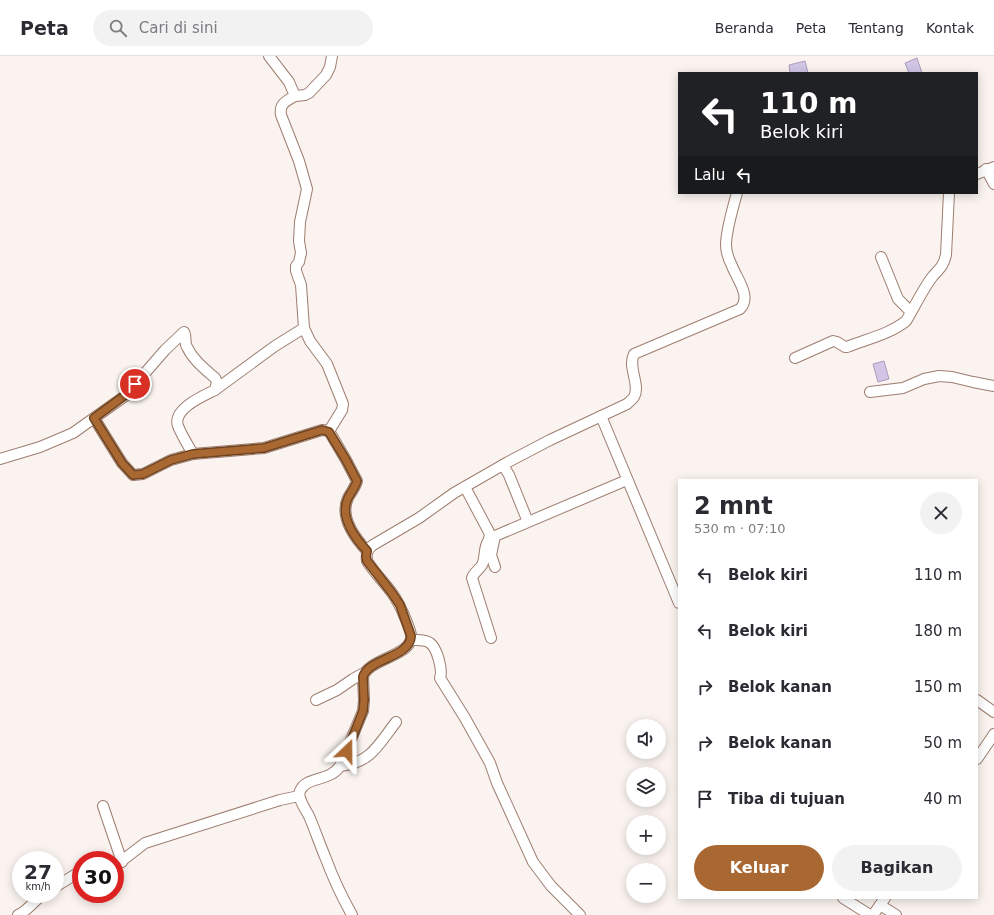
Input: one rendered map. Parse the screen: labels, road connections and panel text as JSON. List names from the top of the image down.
{
  "page": {
    "header": "Peta",
    "search": "Cari di sini",
    "nav": [
      "Beranda",
      "Peta",
      "Tentang",
      "Kontak"
    ],
    "turn": ["110 m", "Belok kiri"],
    "then": "Lalu",
    "heading": ["2 mnt", "530 m · 07:10"],
    "list": [
      {
        "name": "Belok kiri",
        "value": "110 m"
      },
      {
        "name": "Belok kiri",
        "value": "180 m"
      },
      {
        "name": "Belok kanan",
        "value": "150 m"
      },
      {
        "name": "Belok kanan",
        "value": "50 m"
      },
      {
        "name": "Tiba di tujuan",
        "value": "40 m"
      }
    ],
    "map_buttons": ["+", "−"],
    "buttons": ["Keluar", "Bagikan"],
    "speed": "27 km/h",
    "limit": "30"
  }
}
